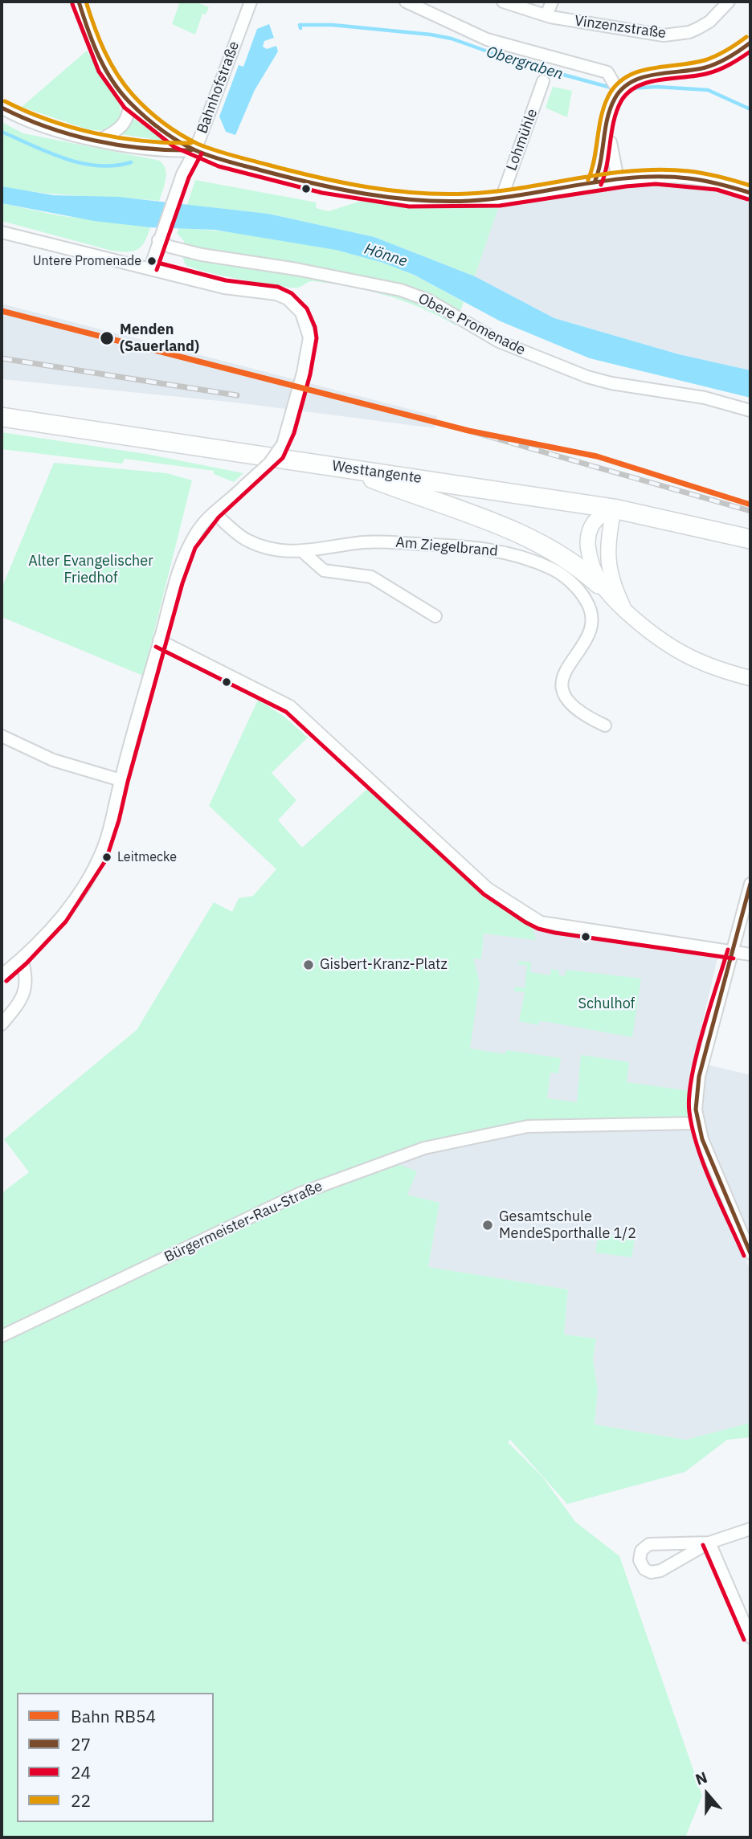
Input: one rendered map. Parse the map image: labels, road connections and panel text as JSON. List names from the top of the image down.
{
  "streets": {
    "main road": ["Westtangente"],
    "street": [
      "Vinzenzstraße",
      "Bahnhofstraße",
      "Lohmühle",
      "Obere Promenade",
      "Am Ziegelbrand",
      "Bürgermeister-Rau-Straße"
    ]
  },
  "crossings": [
    ["Bahnhofstraße", "Obere Promenade"]
  ],
  "water": ["Obergraben", "Hönne"],
  "parks": ["Alter Evangelischer Friedhof", "Schulhof"],
  "places": [
    "Untere Promenade",
    "Menden (Sauerland)",
    "Leitmecke",
    "Gisbert-Kranz-Platz",
    "Gesamtschule MendeSporthalle 1/2"
  ],
  "lines": [
    "transit line 27",
    "transit line 22",
    "transit line 24",
    "rail line RB54"
  ],
  "legend": [
    "Bahn RB54",
    "27",
    "24",
    "22"
  ],
  "north": "top"
}
